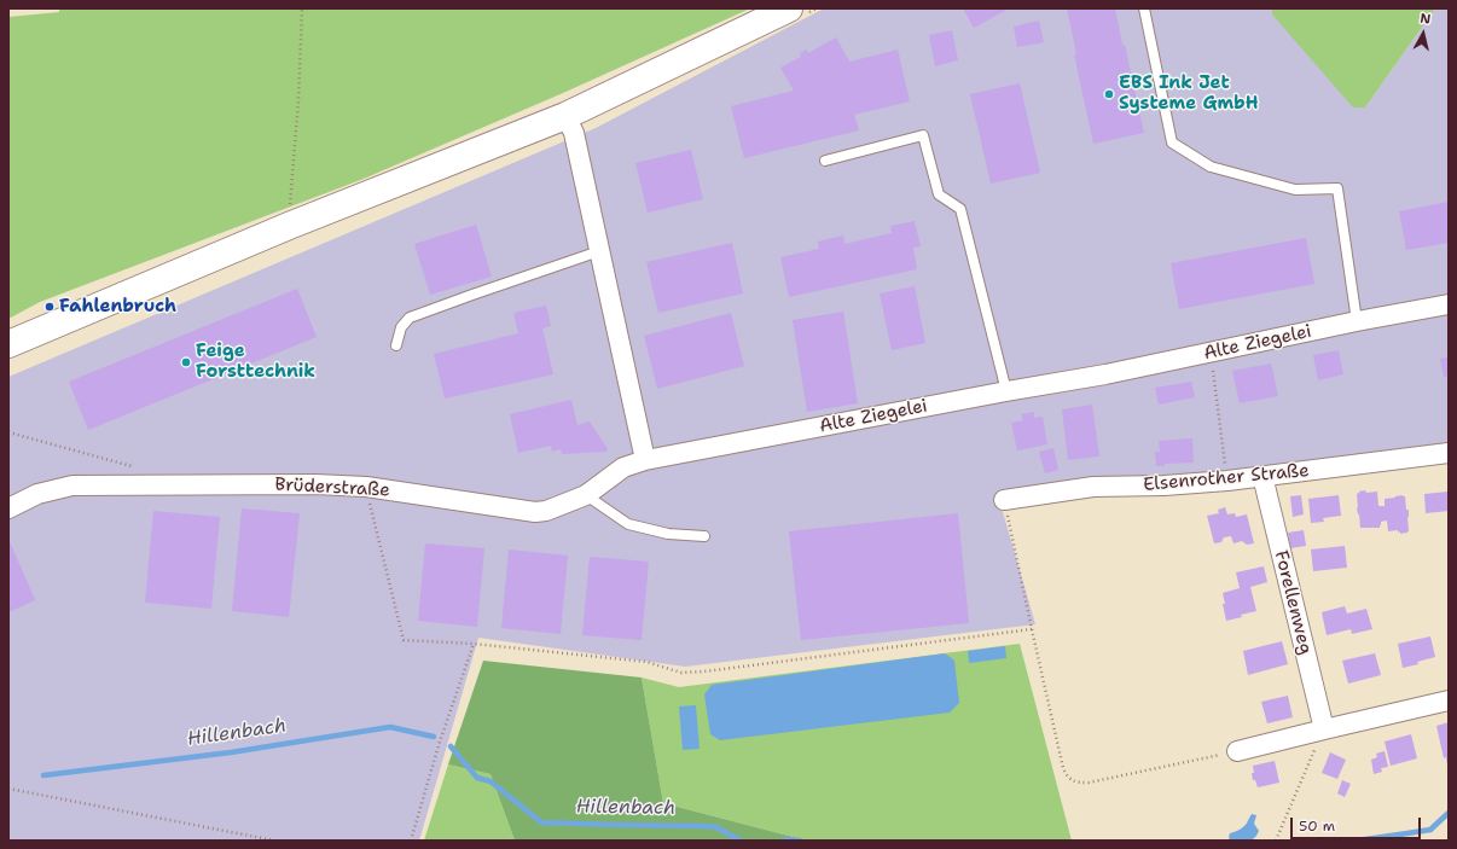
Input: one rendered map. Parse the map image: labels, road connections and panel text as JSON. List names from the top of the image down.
{
  "streets": {
    "street": [
      "Alte Ziegelei",
      "Elsenrother Straße",
      "Brüderstraße",
      "Forellenweg"
    ]
  },
  "crossings": [
    ["Alte Ziegelei", "Brüderstraße"],
    ["Elsenrother Straße", "Forellenweg"]
  ],
  "water": ["Hillenbach"],
  "places": ["EBS Ink Jet Systeme GmbH", "Fahlenbruch", "Feige Forsttechnik"],
  "scale_bar": "50 m",
  "north": "top"
}
